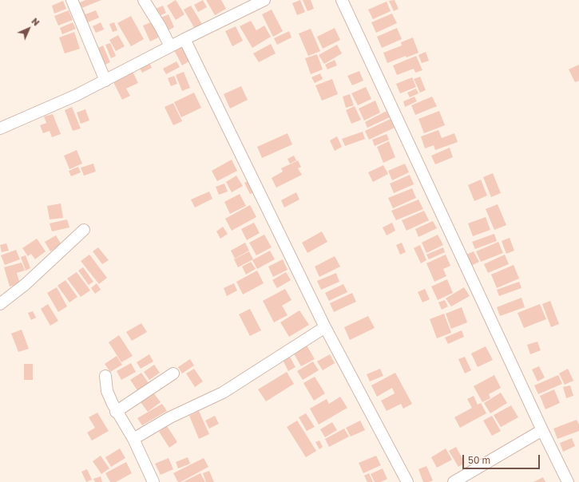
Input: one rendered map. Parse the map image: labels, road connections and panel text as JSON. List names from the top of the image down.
{
  "scale_bar": "50 m",
  "north": "top right"
}
